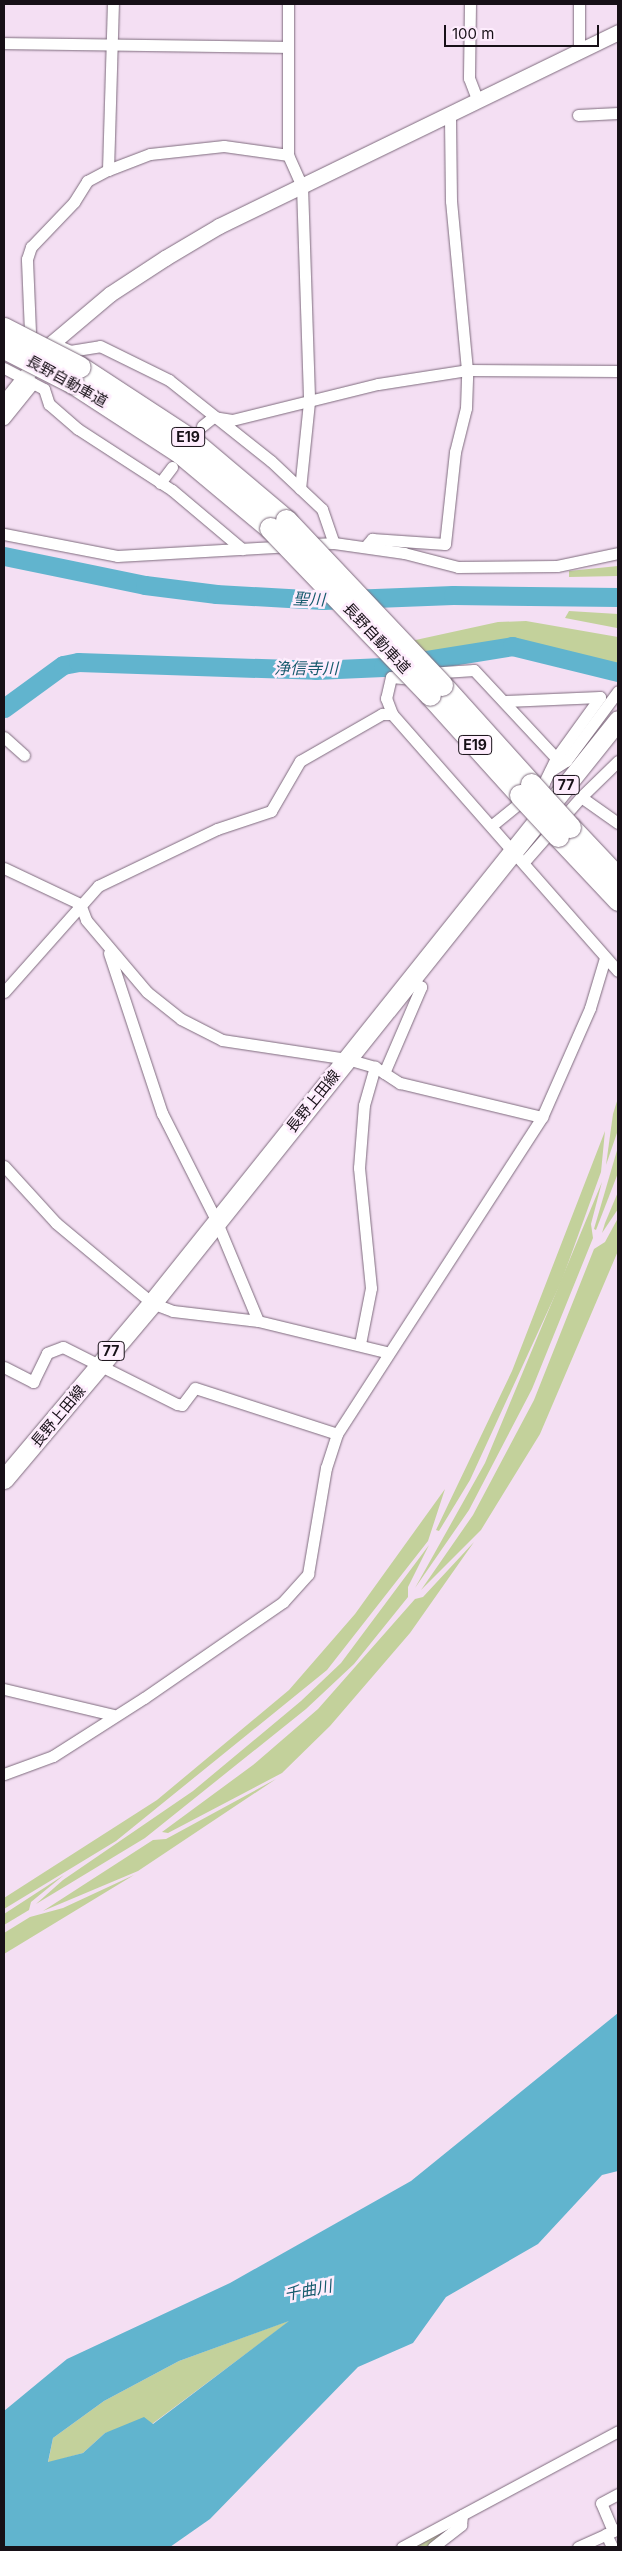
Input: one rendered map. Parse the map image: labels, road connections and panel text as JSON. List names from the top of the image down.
{
  "streets": {
    "highway": ["長野自動車道", "E19"],
    "main road": ["77", "長野上田線"]
  },
  "water": ["聖川", "浄信寺川", "千曲川"],
  "scale_bar": "100 m"
}
